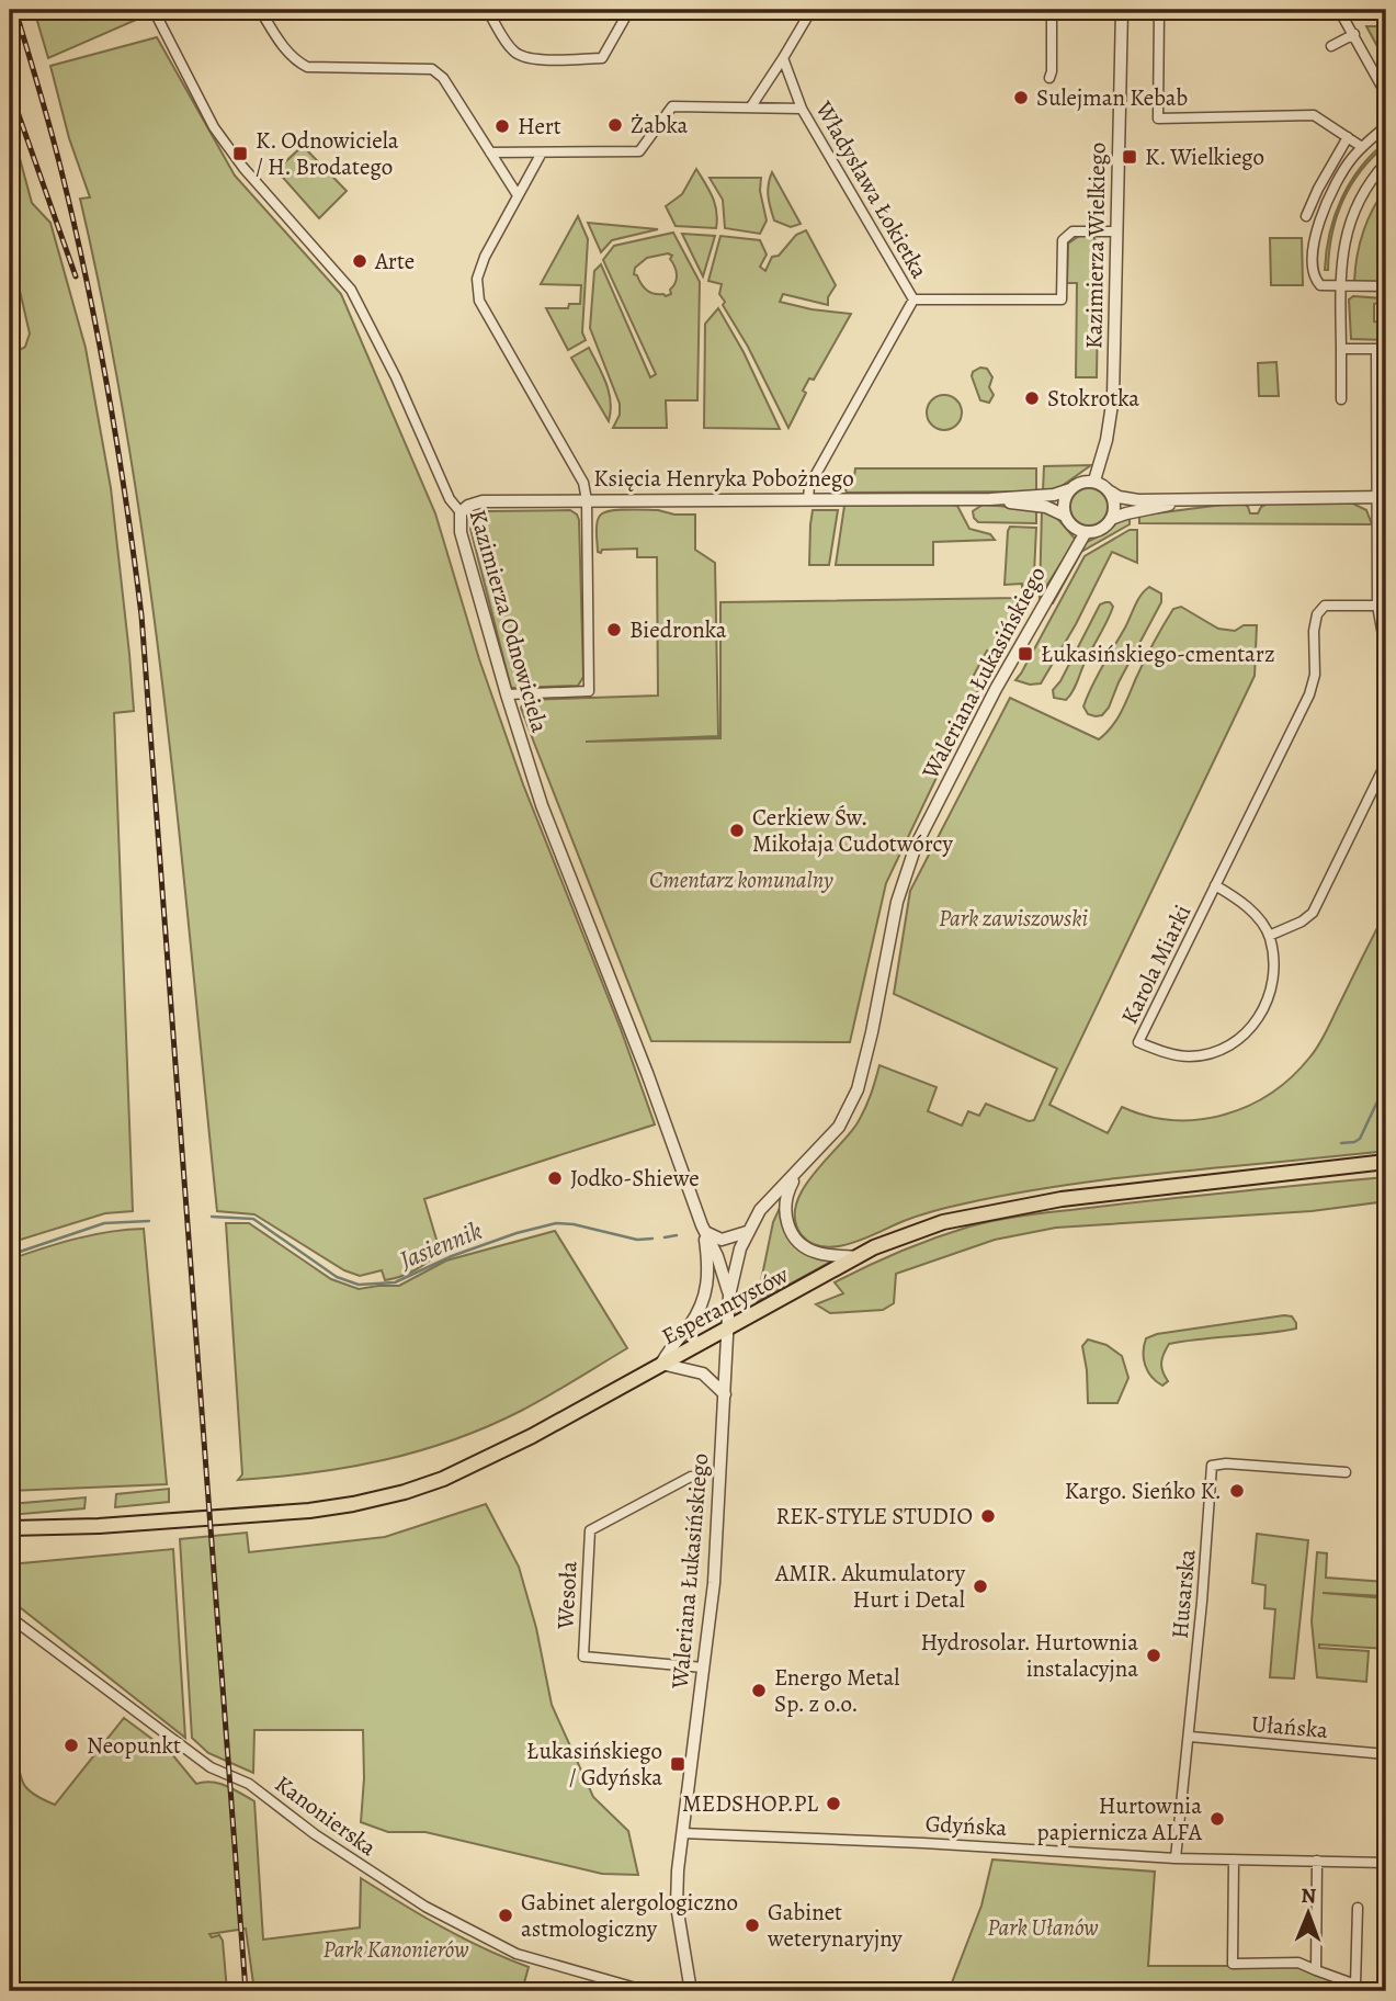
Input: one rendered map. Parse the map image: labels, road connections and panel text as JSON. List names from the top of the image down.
{
  "streets": {
    "main road": ["Esperantystów"],
    "street": [
      "Władysława Łokietka",
      "Kazimierza Wielkiego",
      "Księcia Henryka Pobożnego",
      "Kazimierza Odnowiciela",
      "Waleriana Łukasińskiego",
      "Karola Miarki",
      "Husarska",
      "Wesoła",
      "Ułańska",
      "Kanonierska",
      "Gdyńska"
    ]
  },
  "crossings": [
    ["Władysława Łokietka", "Księcia Henryka Pobożnego"],
    ["Kazimierza Wielkiego", "Księcia Henryka Pobożnego"],
    ["Kazimierza Wielkiego", "Waleriana Łukasińskiego"],
    ["Księcia Henryka Pobożnego", "Kazimierza Odnowiciela"],
    ["Księcia Henryka Pobożnego", "Waleriana Łukasińskiego"],
    ["Kazimierza Odnowiciela", "Waleriana Łukasińskiego"],
    ["Waleriana Łukasińskiego", "Esperantystów"],
    ["Waleriana Łukasińskiego", "Wesoła"],
    ["Waleriana Łukasińskiego", "Gdyńska"],
    ["Husarska", "Ułańska"],
    ["Husarska", "Gdyńska"]
  ],
  "water": ["Jasiennik"],
  "parks": [
    "Cmentarz komunalny",
    "Park zawiszowski",
    "Park Ułanów",
    "Park Kanonierów"
  ],
  "places": {
    "other": [
      "Sulejman Kebab",
      "Żabka",
      "Hert",
      "Arte",
      "Stokrotka",
      "Biedronka",
      "Cerkiew Św. Mikołaja Cudotwórcy",
      "Jodko-Shiewe",
      "Kargo. Sieńko K.",
      "REK-STYLE STUDIO",
      "AMIR. Akumulatory Hurt i Detal",
      "Hydrosolar. Hurtownia instalacyjna",
      "Energo Metal Sp. z o.o.",
      "Neopunkt",
      "MEDSHOP.PL",
      "Hurtownia papiernicza ALFA",
      "Gabinet alergologiczno astmologiczny",
      "Gabinet weterynaryjny"
    ],
    "transit": [
      "K. Odnowiciela / H. Brodatego",
      "K. Wielkiego",
      "Łukasińskiego-cmentarz",
      "Łukasińskiego / Gdyńska"
    ]
  },
  "north": "top"
}
